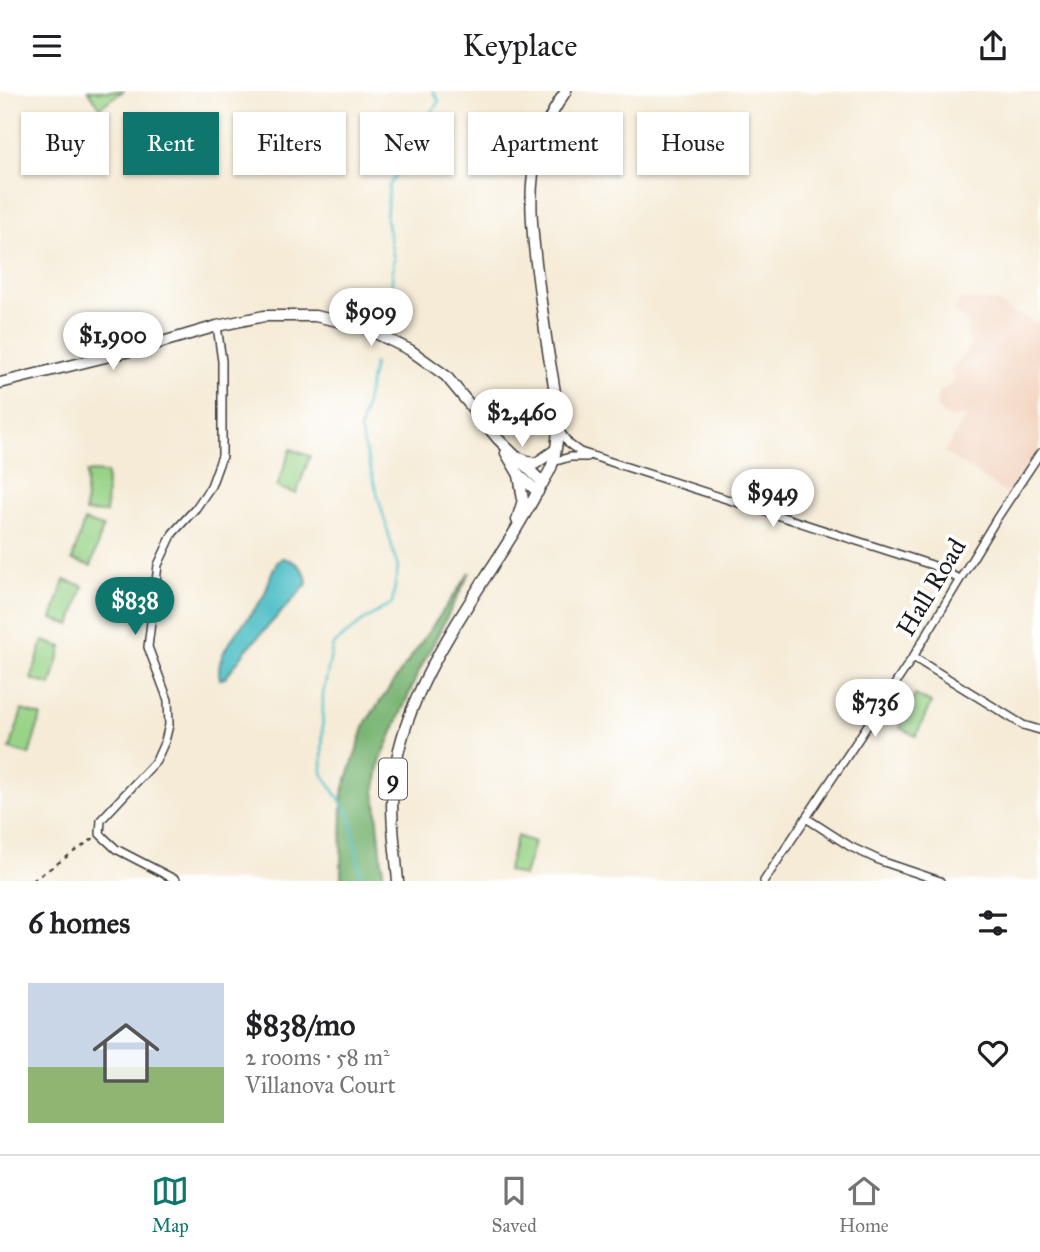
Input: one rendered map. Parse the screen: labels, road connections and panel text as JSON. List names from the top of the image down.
{
  "streets": {
    "main road": ["9"],
    "street": ["Hall Road"]
  },
  "page": {
    "header": "Keyplace",
    "chip": [
      "Buy",
      "Rent",
      "Filters",
      "New",
      "Apartment",
      "House"
    ],
    "price": [
      "$909",
      "$1,900",
      "$2,460",
      "$949",
      "$838",
      "$736"
    ],
    "heading": "6 homes",
    "list": [
      {
        "name": "$838/mo",
        "note": "2 rooms · 58 m² · Villanova Court"
      }
    ],
    "tabs": ["Map", "Saved", "Home"]
  }
}
